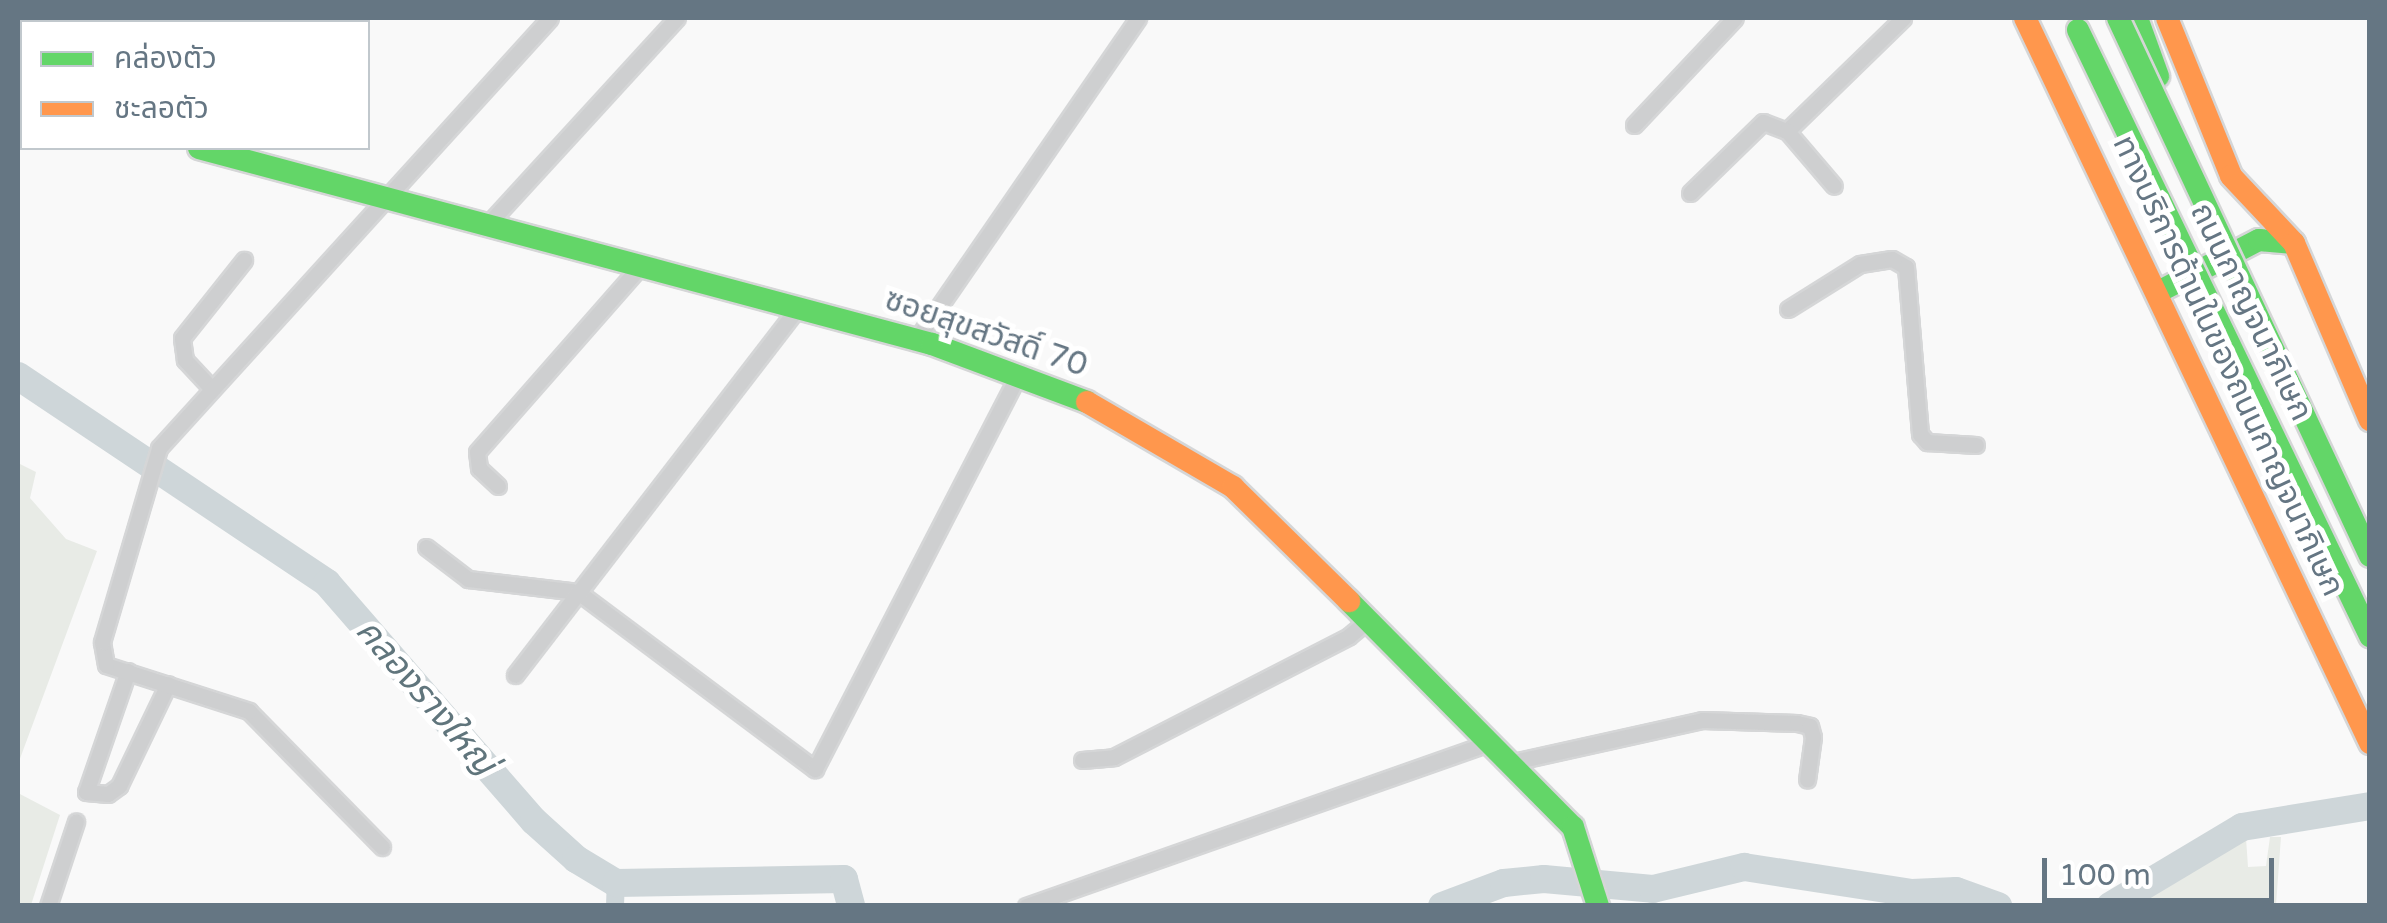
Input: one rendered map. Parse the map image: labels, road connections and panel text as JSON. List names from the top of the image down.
{
  "streets": {
    "main road": ["ถนนกาญจนาภิเษก", "ซอยสุขสวัสดิ์ 70", "ทางบริการด้านในของถนนกาญจนาภิเษก"]
  },
  "water": ["คลองรางใหญ่"],
  "legend": ["คล่องตัว", "ชะลอตัว"],
  "scale_bar": "100 m"
}
